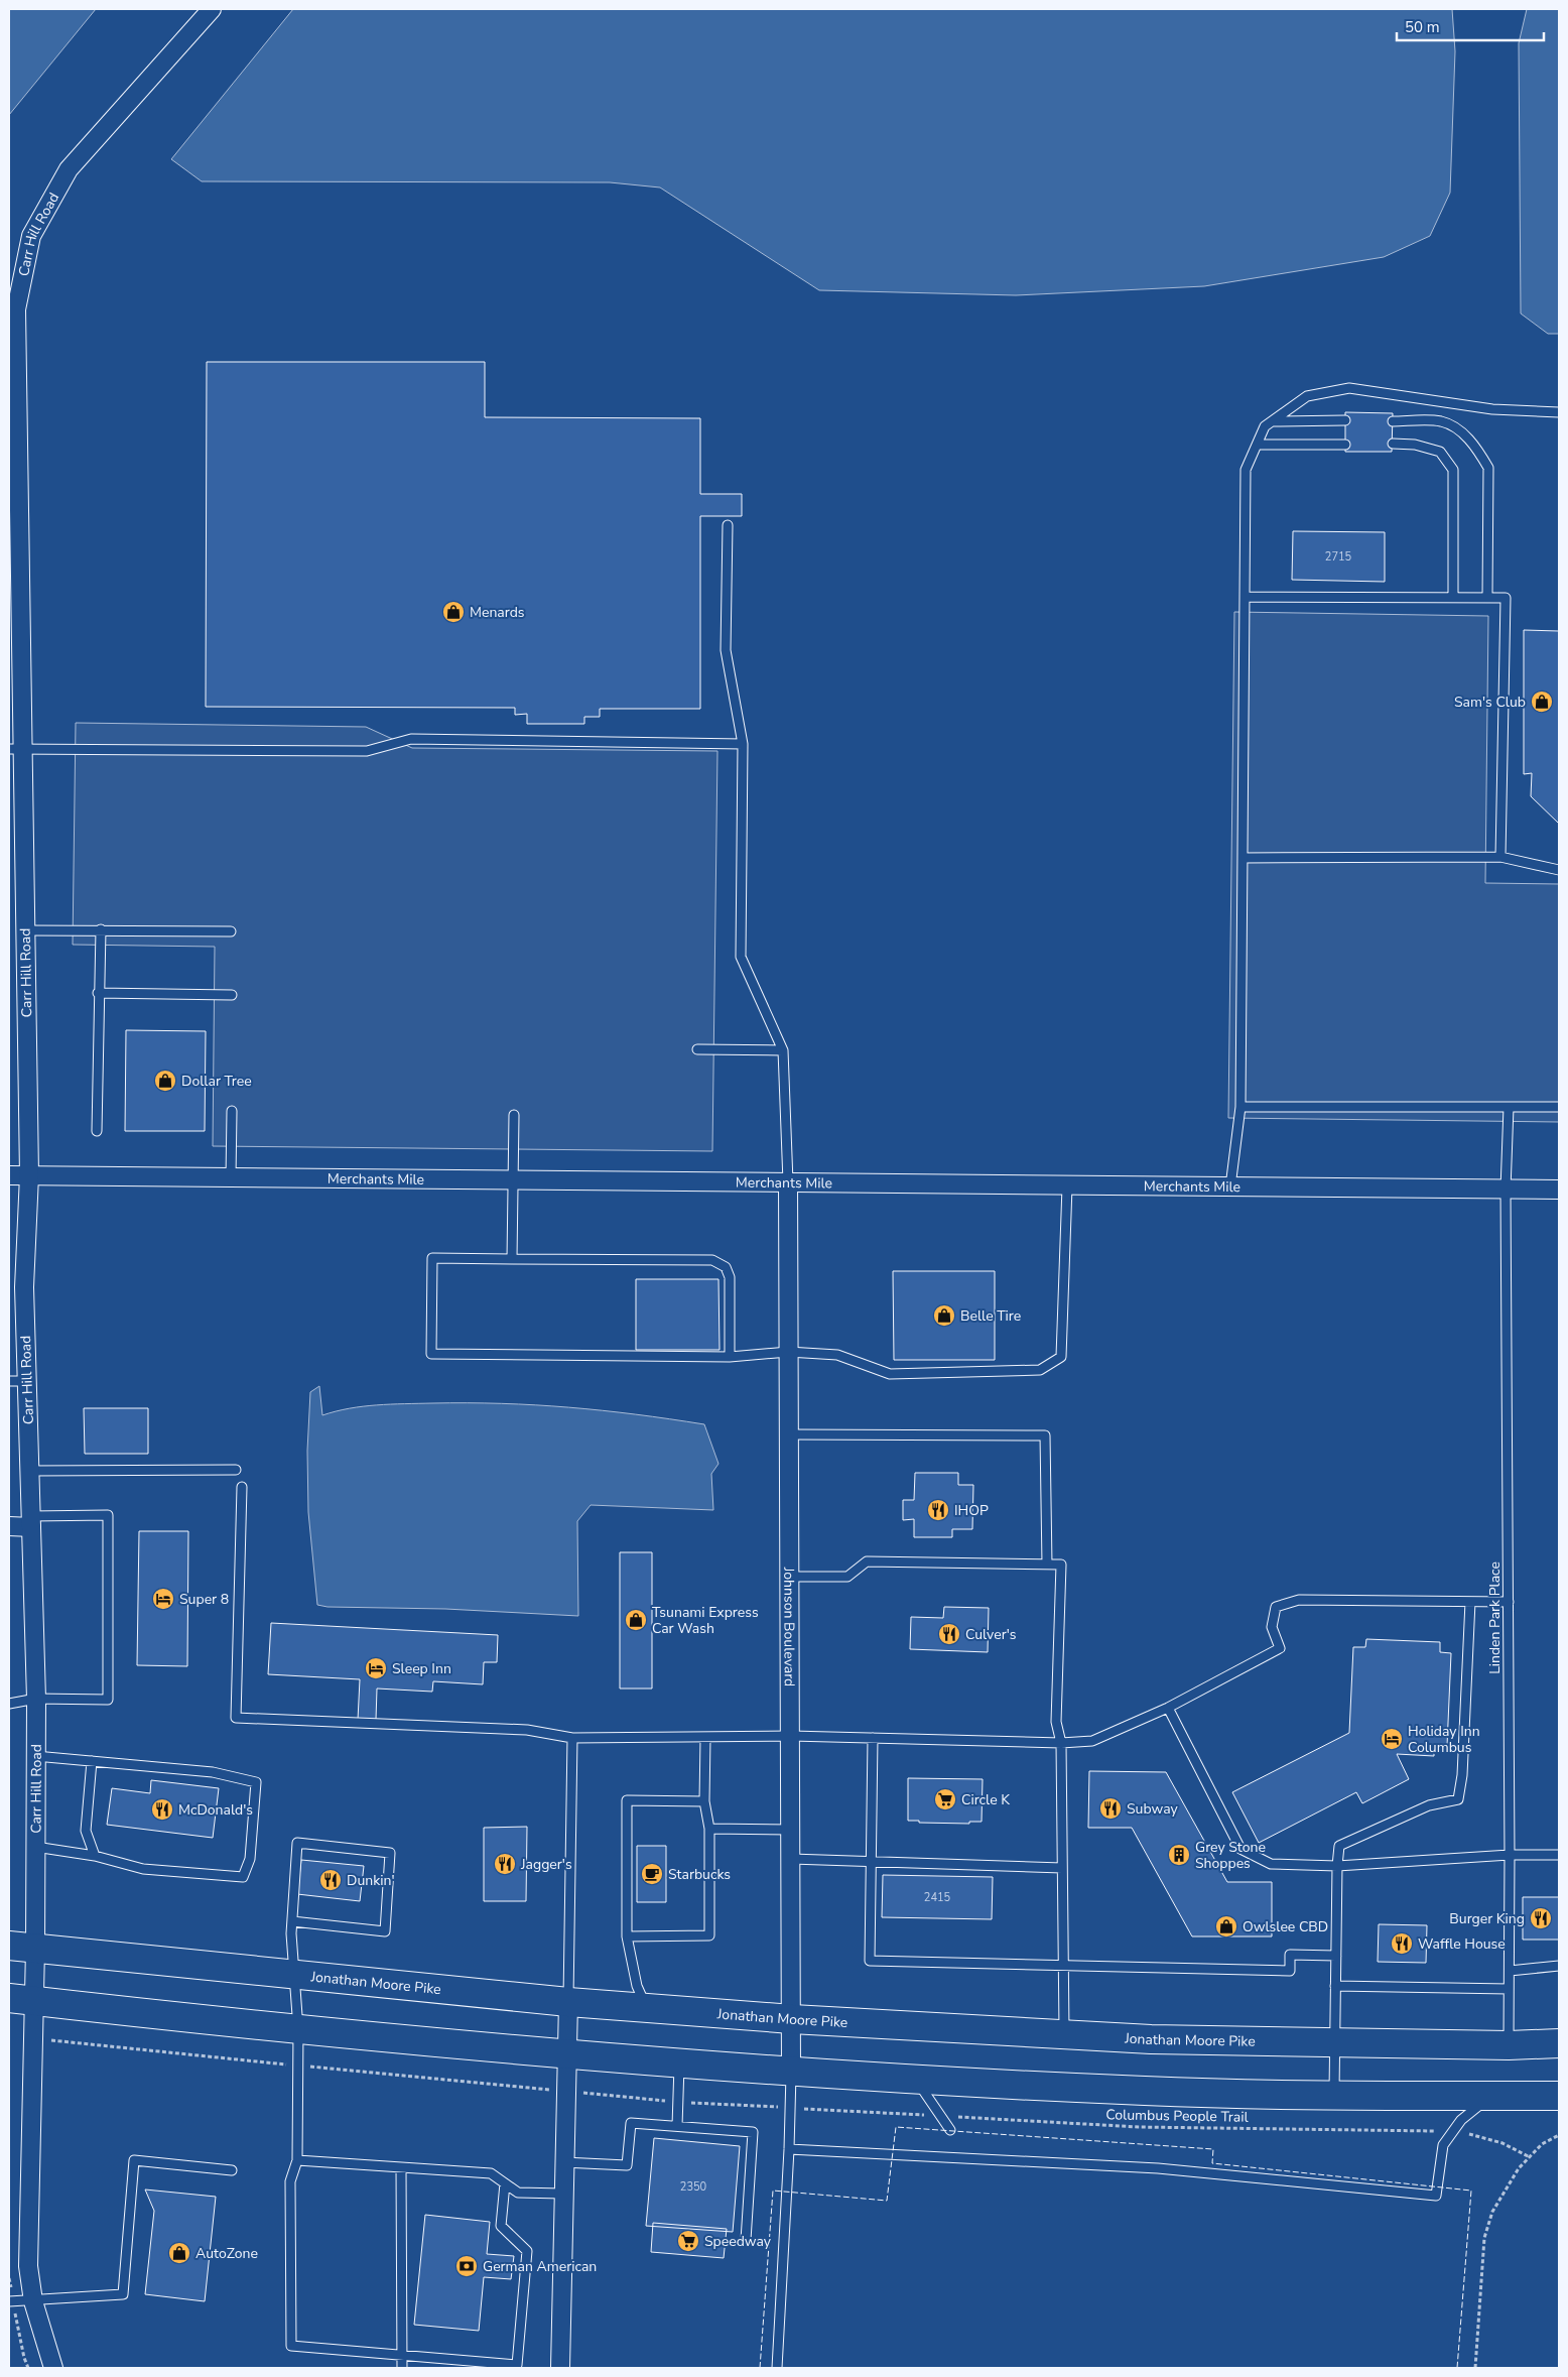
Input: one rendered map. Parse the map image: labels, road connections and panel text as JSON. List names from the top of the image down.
{
  "streets": {
    "highway": ["Jonathan Moore Pike"],
    "street": ["Carr Hill Road", "Merchants Mile", "Johnson Boulevard"],
    "lane": ["Linden Park Place"],
    "path": ["Columbus People Trail"]
  },
  "crossings": [
    ["Carr Hill Road", "Merchants Mile"],
    ["Carr Hill Road", "Jonathan Moore Pike"],
    ["Merchants Mile", "Linden Park Place"],
    ["Merchants Mile", "Johnson Boulevard"],
    ["Linden Park Place", "Jonathan Moore Pike"],
    ["Johnson Boulevard", "Jonathan Moore Pike"]
  ],
  "places": {
    "shop": [
      "Menards",
      "Sam's Club",
      "Dollar Tree",
      "Belle Tire",
      "Tsunami Express Car Wash",
      "Owlslee CBD",
      "AutoZone"
    ],
    "restaurant": [
      "IHOP",
      "Culver's",
      "Subway",
      "McDonald's",
      "Jagger's",
      "Dunkin'",
      "Burger King",
      "Waffle House"
    ],
    "hotel": ["Super 8", "Sleep Inn", "Holiday Inn Columbus"],
    "supermarket": ["Circle K", "Speedway"],
    "building": ["Grey Stone Shoppes"],
    "cafe": ["Starbucks"],
    "bank": ["German American"]
  },
  "house_numbers": ["2715", "2415", "2350"],
  "scale_bar": "50 m"
}
